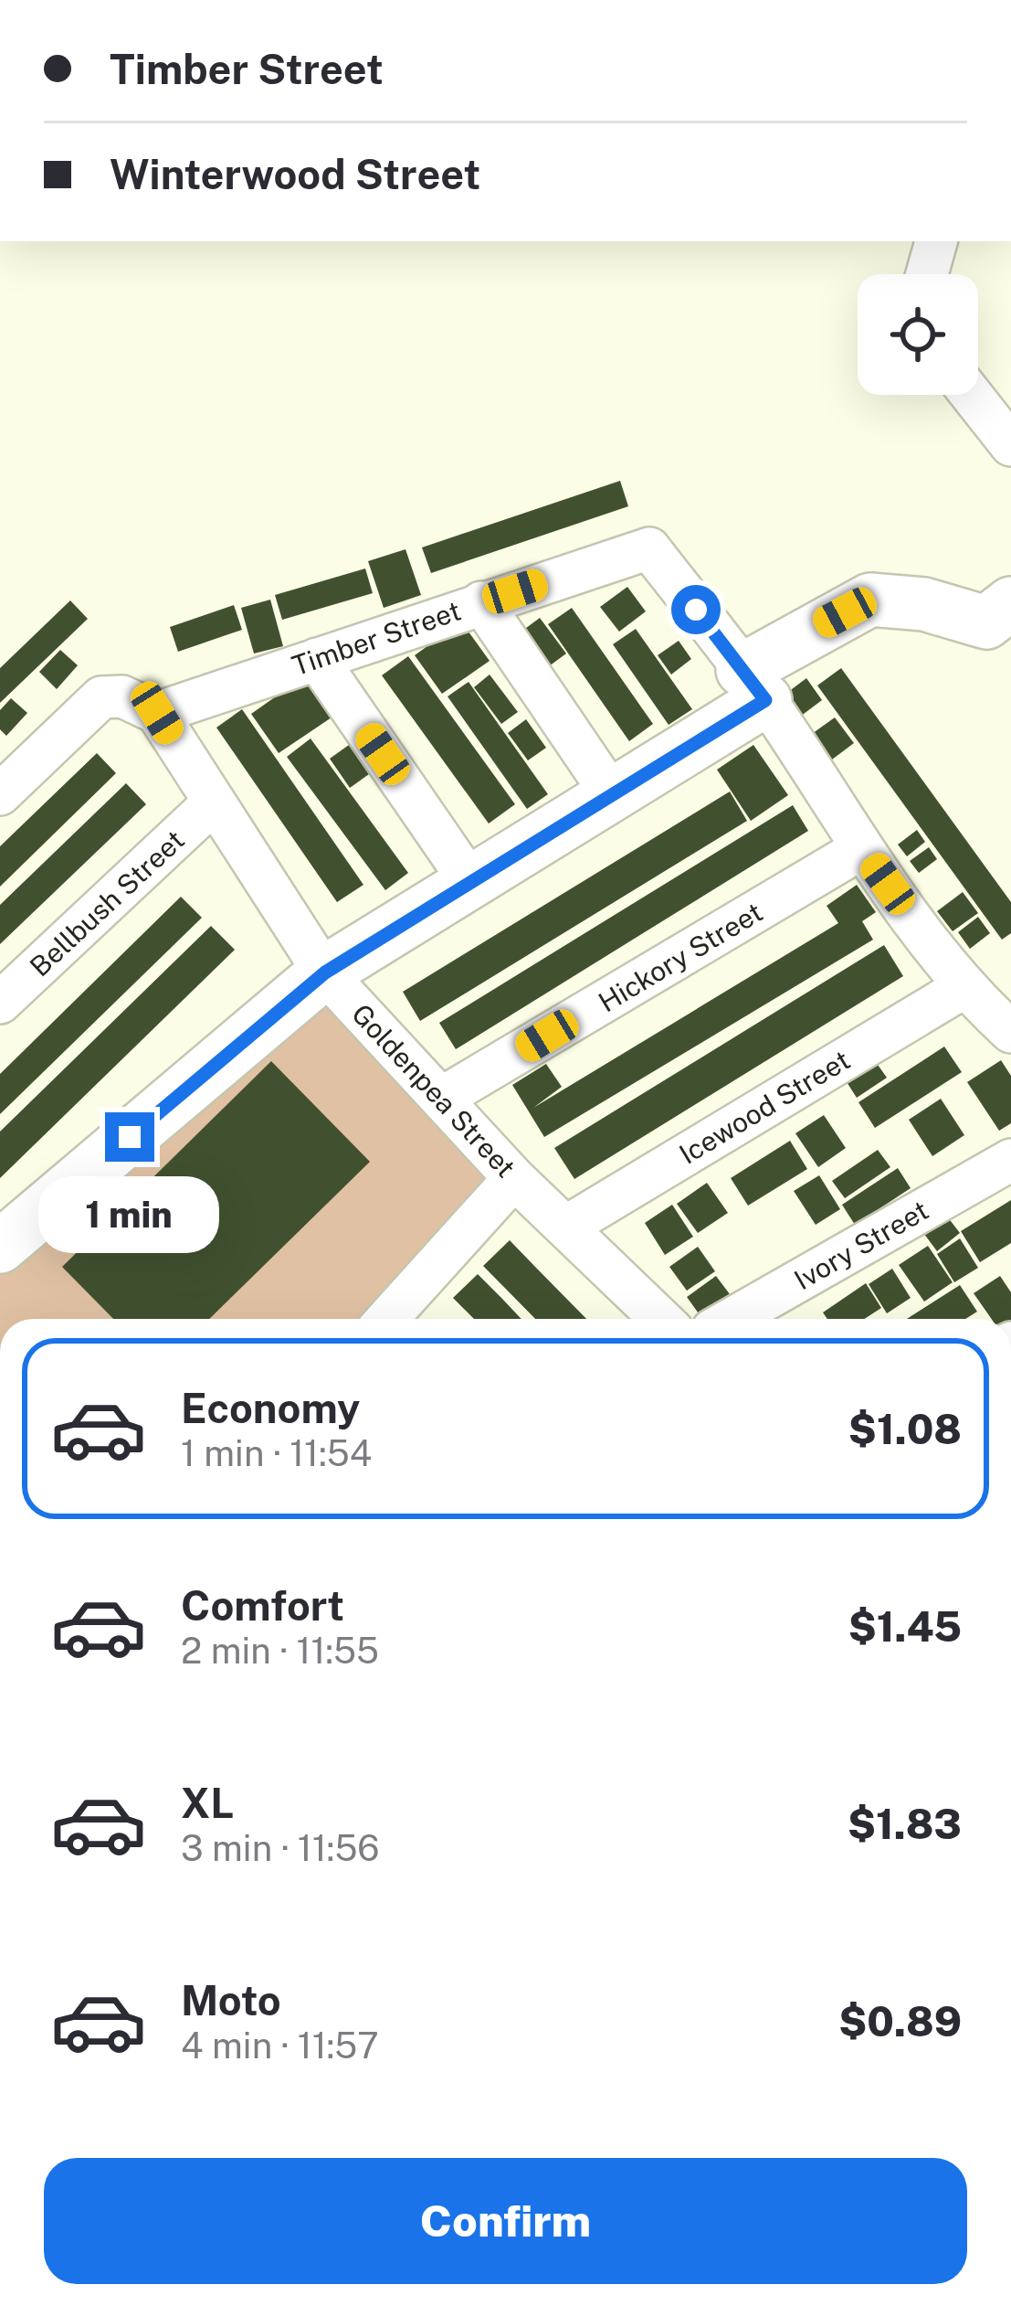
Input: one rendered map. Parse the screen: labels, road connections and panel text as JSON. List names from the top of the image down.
{
  "streets": {
    "street": [
      "Timber Street",
      "Bellbush Street",
      "Hickory Street",
      "Goldenpea Street",
      "Icewood Street",
      "Ivory Street"
    ]
  },
  "crossings": [
    ["Timber Street", "Hickory Street"],
    ["Timber Street", "Goldenpea Street"],
    ["Timber Street", "Icewood Street"],
    ["Bellbush Street", "Goldenpea Street"],
    ["Hickory Street", "Goldenpea Street"],
    ["Goldenpea Street", "Icewood Street"]
  ],
  "page": {
    "banner": ["Timber Street", "Winterwood Street"],
    "bubble": "1 min",
    "list": [
      {
        "name": "Economy",
        "note": "1 min · 11:54",
        "value": "$1.08"
      },
      {
        "name": "Comfort",
        "note": "2 min · 11:55",
        "value": "$1.45"
      },
      {
        "name": "XL",
        "note": "3 min · 11:56",
        "value": "$1.83"
      },
      {
        "name": "Moto",
        "note": "4 min · 11:57",
        "value": "$0.89"
      }
    ],
    "buttons": "Confirm"
  }
}
